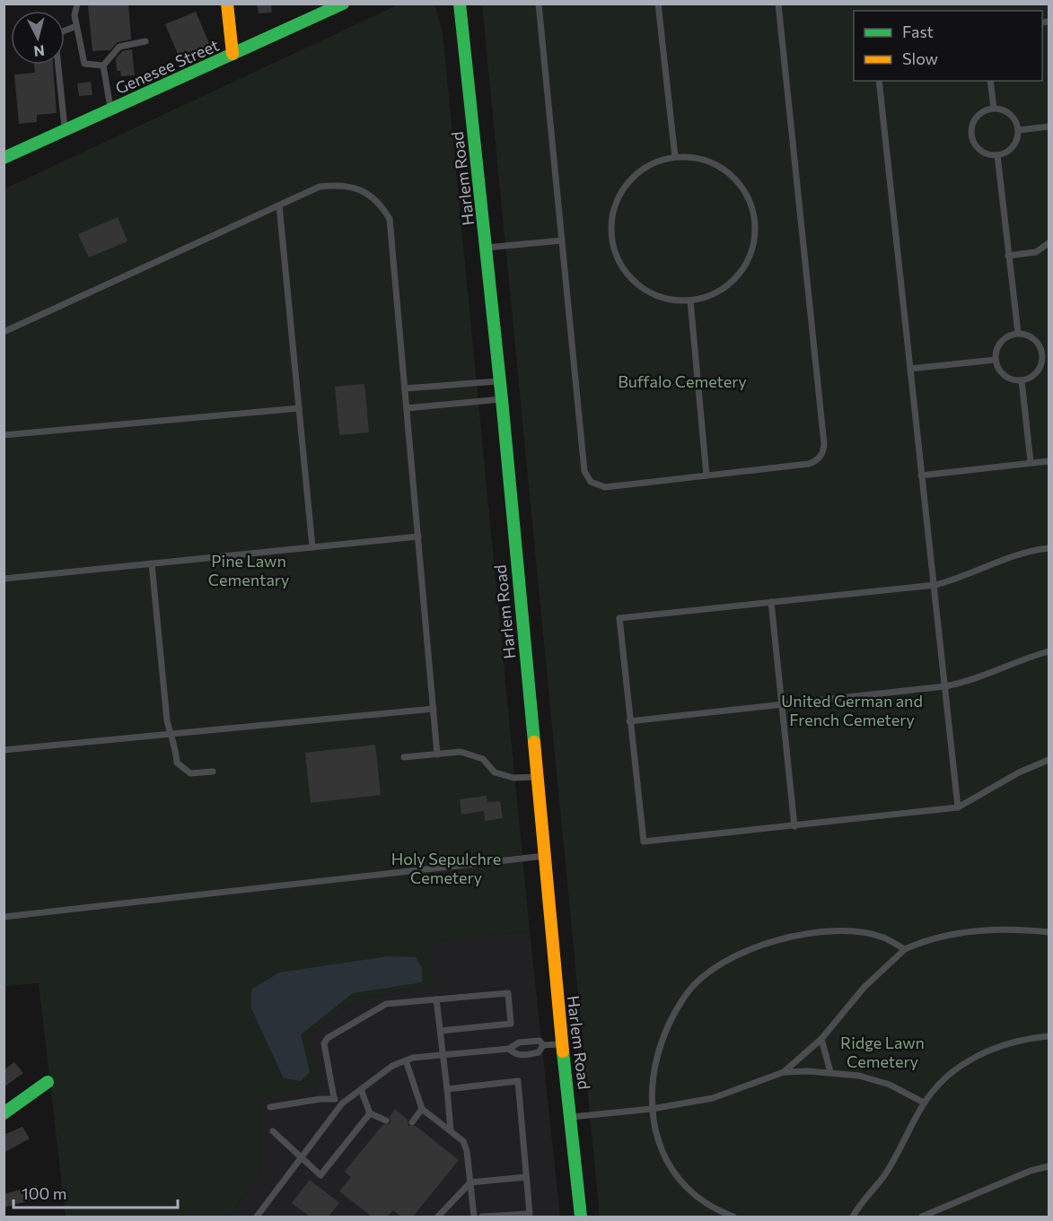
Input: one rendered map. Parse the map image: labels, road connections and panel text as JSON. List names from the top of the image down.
{
  "streets": {
    "main road": ["Genesee Street", "Harlem Road"]
  },
  "parks": [
    "Buffalo Cemetery",
    "Pine Lawn Cementary",
    "United German and French Cemetery",
    "Holy Sepulchre Cemetery",
    "Ridge Lawn Cemetery"
  ],
  "legend": ["Fast", "Slow"],
  "scale_bar": "100 m",
  "north": "bottom"
}
